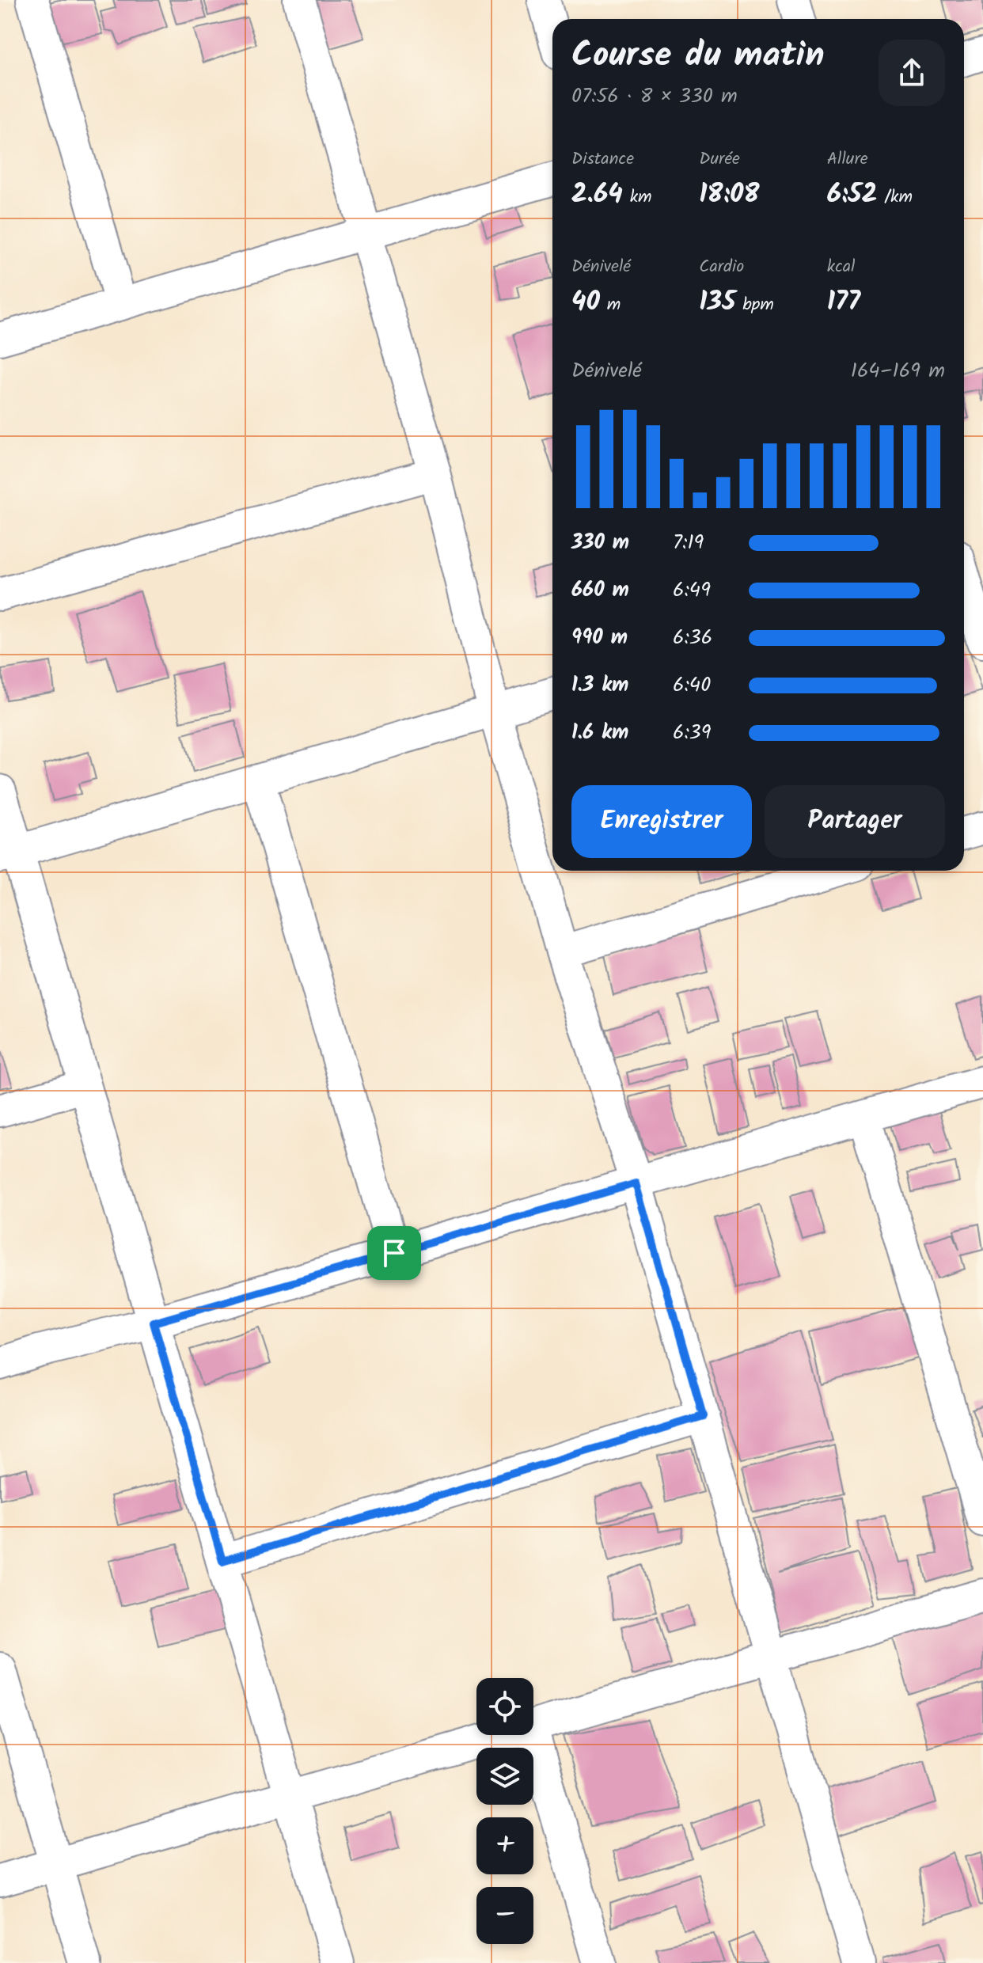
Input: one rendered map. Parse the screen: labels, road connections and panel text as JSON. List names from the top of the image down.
{
  "page": {
    "heading": ["Course du matin", "07:56 · 8 × 330 m"],
    "stats": [
      ["Distance", "2.64 km"],
      ["Durée", "18:08"],
      ["Allure", "6:52 /km"],
      ["Dénivelé", "40 m"],
      ["Cardio", "135 bpm"],
      ["kcal", "177"]
    ],
    "chart": ["Dénivelé", "164–169 m"],
    "list": [
      {
        "name": "330 m",
        "note": "7:19"
      },
      {
        "name": "660 m",
        "note": "6:49"
      },
      {
        "name": "990 m",
        "note": "6:36"
      },
      {
        "name": "1.3 km",
        "note": "6:40"
      },
      {
        "name": "1.6 km",
        "note": "6:39"
      }
    ],
    "buttons": ["Enregistrer", "Partager"],
    "map_buttons": ["+", "−"]
  }
}
